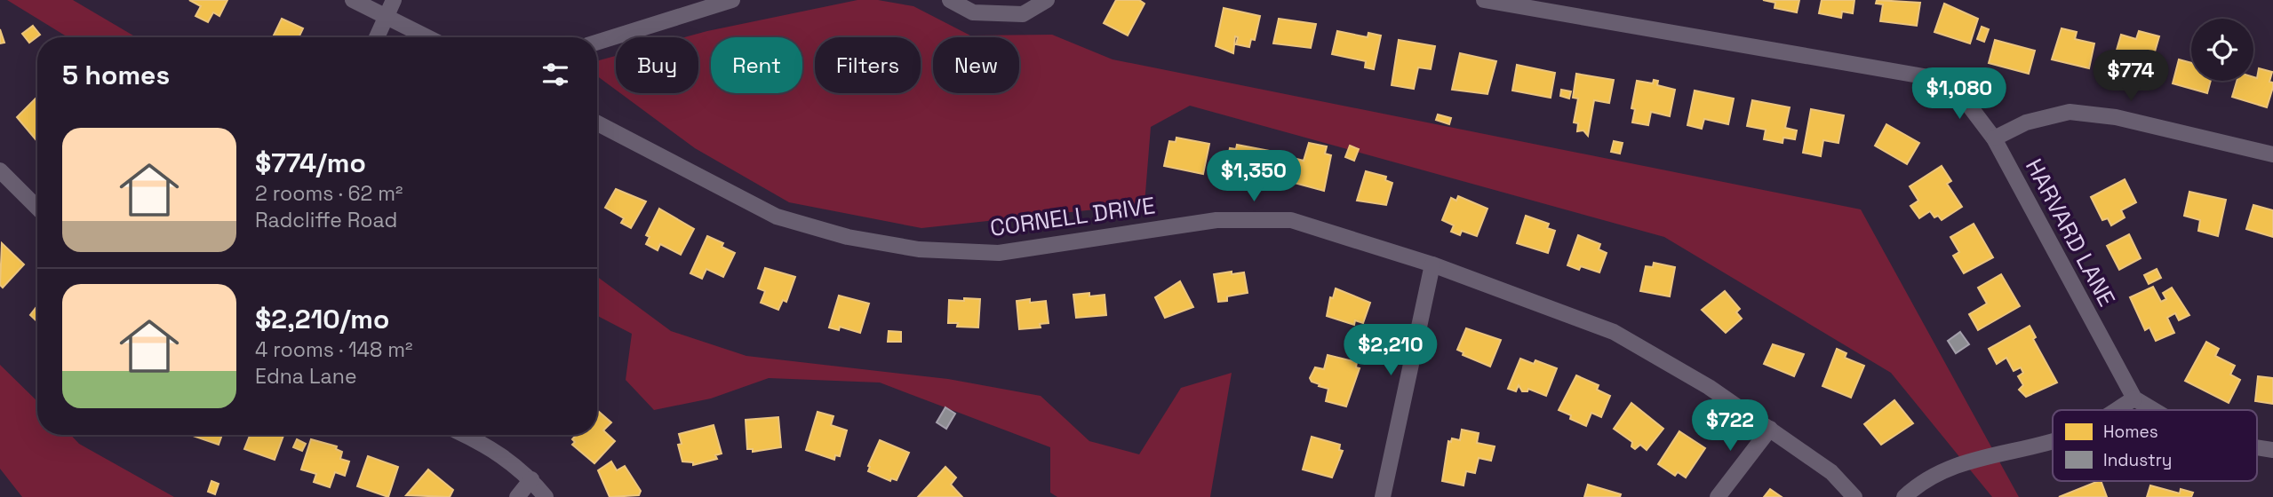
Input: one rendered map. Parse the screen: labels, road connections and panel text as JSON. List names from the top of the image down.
{
  "streets": {
    "street": ["CORNELL DRIVE", "HARVARD LANE"]
  },
  "legend": ["Homes", "Industry"],
  "page": {
    "chip": [
      "Buy",
      "Rent",
      "Filters",
      "New"
    ],
    "heading": "5 homes",
    "price": [
      "$774",
      "$1,080",
      "$1,350",
      "$2,210",
      "$722"
    ],
    "list": [
      {
        "name": "$774/mo",
        "note": "2 rooms · 62 m² · Radcliffe Road"
      },
      {
        "name": "$2,210/mo",
        "note": "4 rooms · 148 m² · Edna Lane"
      }
    ]
  }
}
